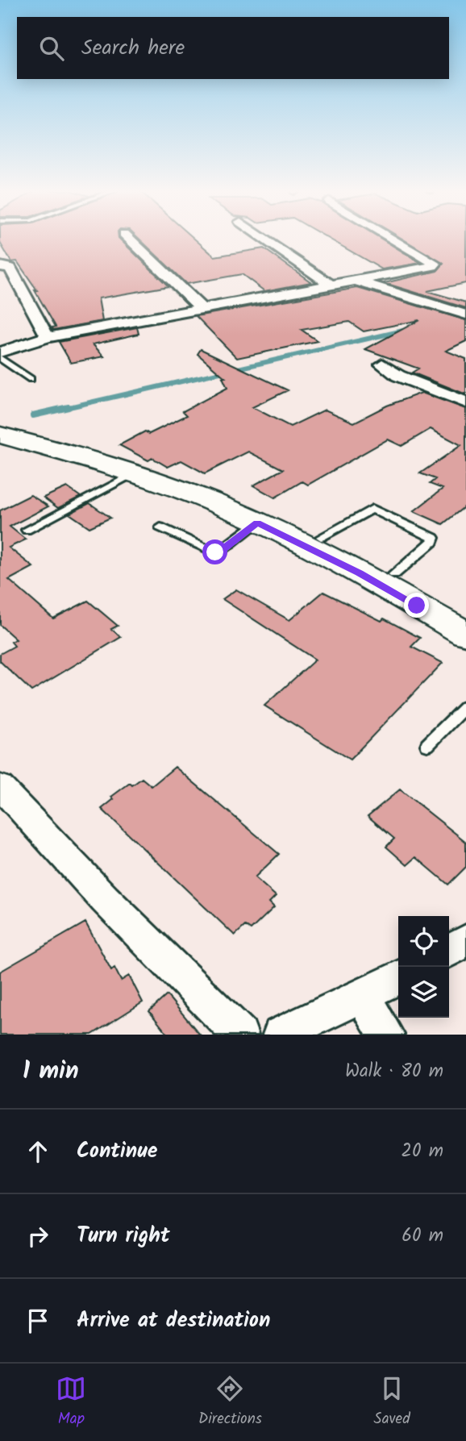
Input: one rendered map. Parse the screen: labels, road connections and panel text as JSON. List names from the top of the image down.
{
  "page": {
    "search": "Search here",
    "heading": ["1 min", "Walk · 80 m"],
    "list": [
      ["Continue", "20 m"],
      ["Turn right", "60 m"],
      "Arrive at destination"
    ],
    "nav": ["Map", "Directions", "Saved"]
  }
}
